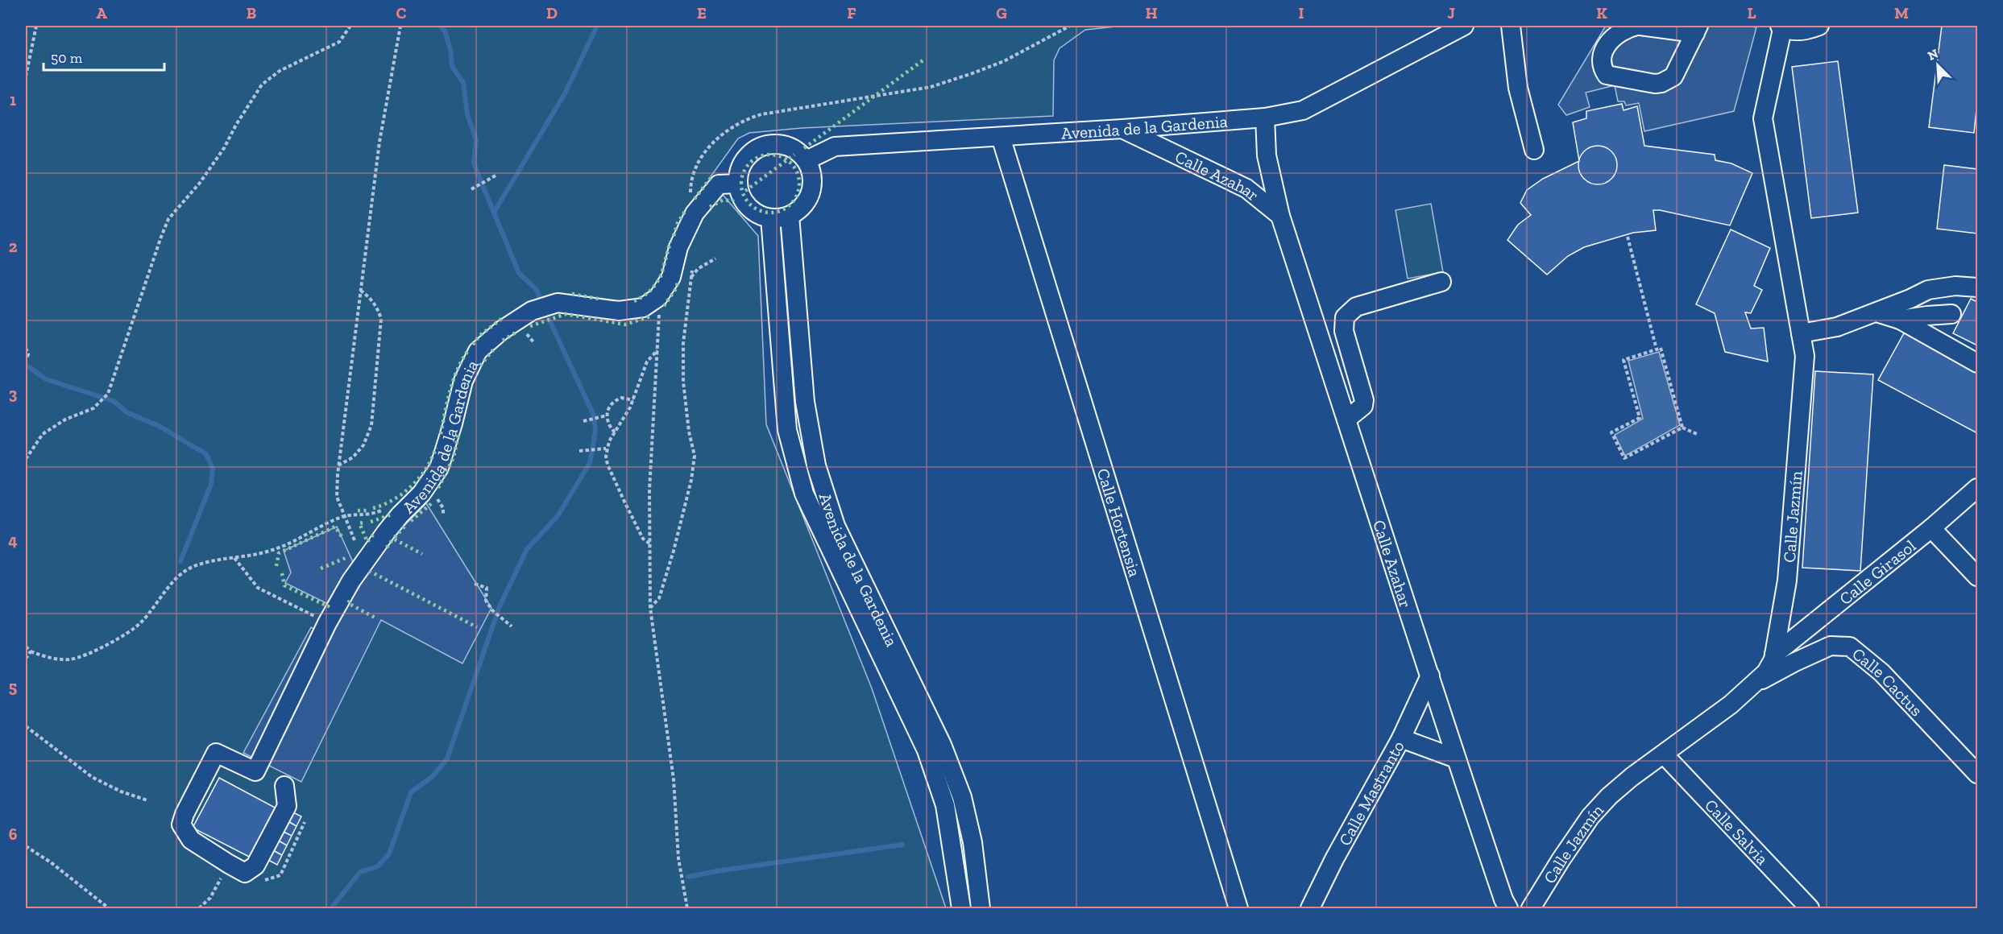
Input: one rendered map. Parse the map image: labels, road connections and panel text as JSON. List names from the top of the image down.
{
  "streets": {
    "street": [
      "Avenida de la Gardenia",
      "Calle Azahar",
      "Calle Jazmín",
      "Calle Hortensia",
      "Calle Girasol",
      "Calle Cactus",
      "Calle Mastranto",
      "Calle Salvia"
    ]
  },
  "crossings": [
    ["Avenida de la Gardenia", "Calle Azahar"],
    ["Avenida de la Gardenia", "Calle Hortensia"],
    ["Calle Azahar", "Calle Mastranto"],
    ["Calle Jazmín", "Calle Girasol"],
    ["Calle Jazmín", "Calle Cactus"],
    ["Calle Jazmín", "Calle Salvia"]
  ],
  "scale_bar": "50 m",
  "north": "top left",
  "grid": {
    "columns": [
      "A",
      "B",
      "C",
      "D",
      "E",
      "F",
      "G",
      "H",
      "I",
      "J",
      "K",
      "L",
      "M"
    ],
    "rows": [
      "1",
      "2",
      "3",
      "4",
      "5",
      "6"
    ]
  }
}
